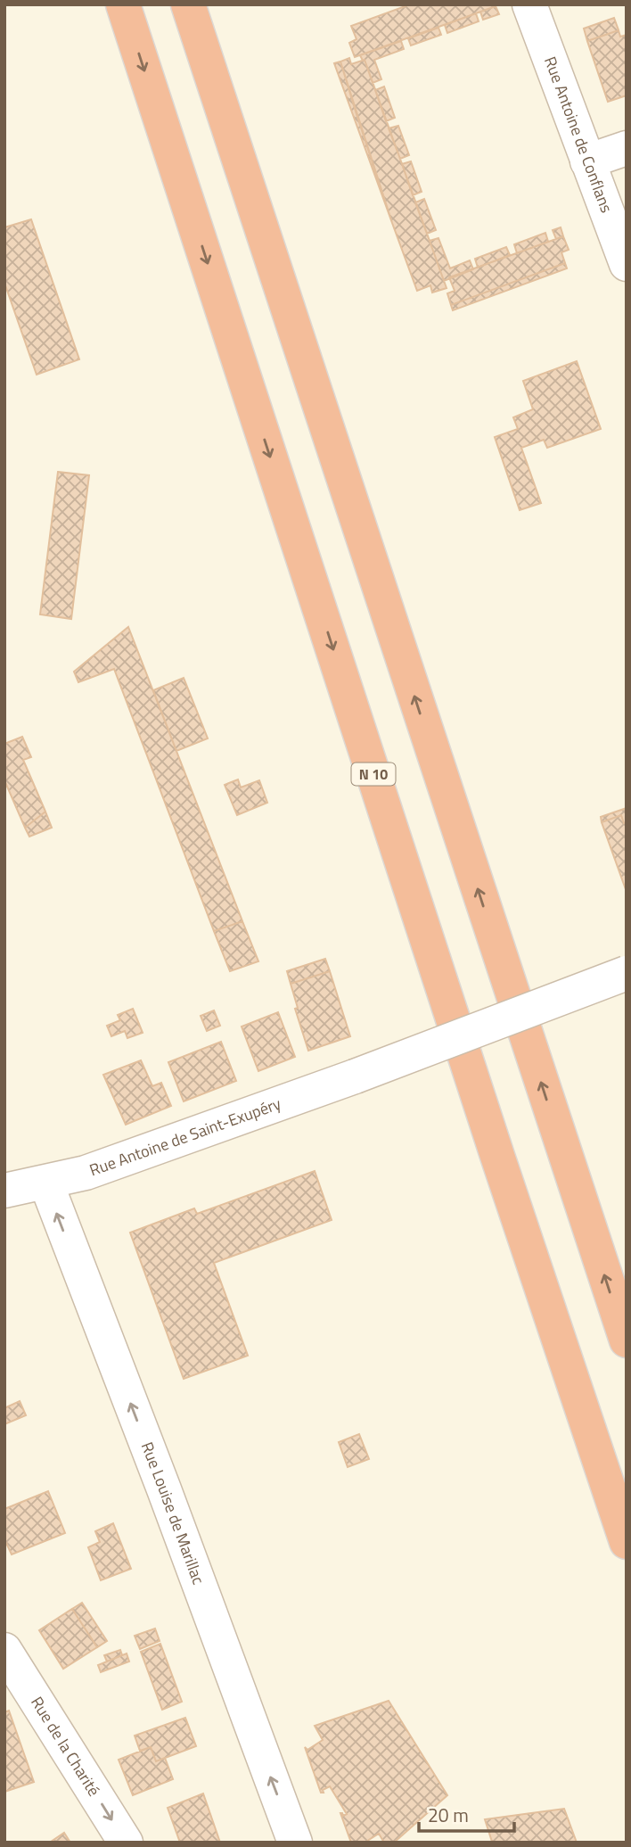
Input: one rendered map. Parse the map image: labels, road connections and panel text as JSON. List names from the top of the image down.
{
  "streets": {
    "highway": ["N 10"],
    "street": [
      "Rue Antoine de Conflans",
      "Rue Antoine de Saint-Exupéry",
      "Rue Louise de Marillac",
      "Rue de la Charité"
    ]
  },
  "crossings": [
    ["Rue Antoine de Saint-Exupéry", "Rue Louise de Marillac"]
  ],
  "one_way": ["Rue Louise de Marillac", "Rue de la Charité"],
  "scale_bar": "20 m"
}
